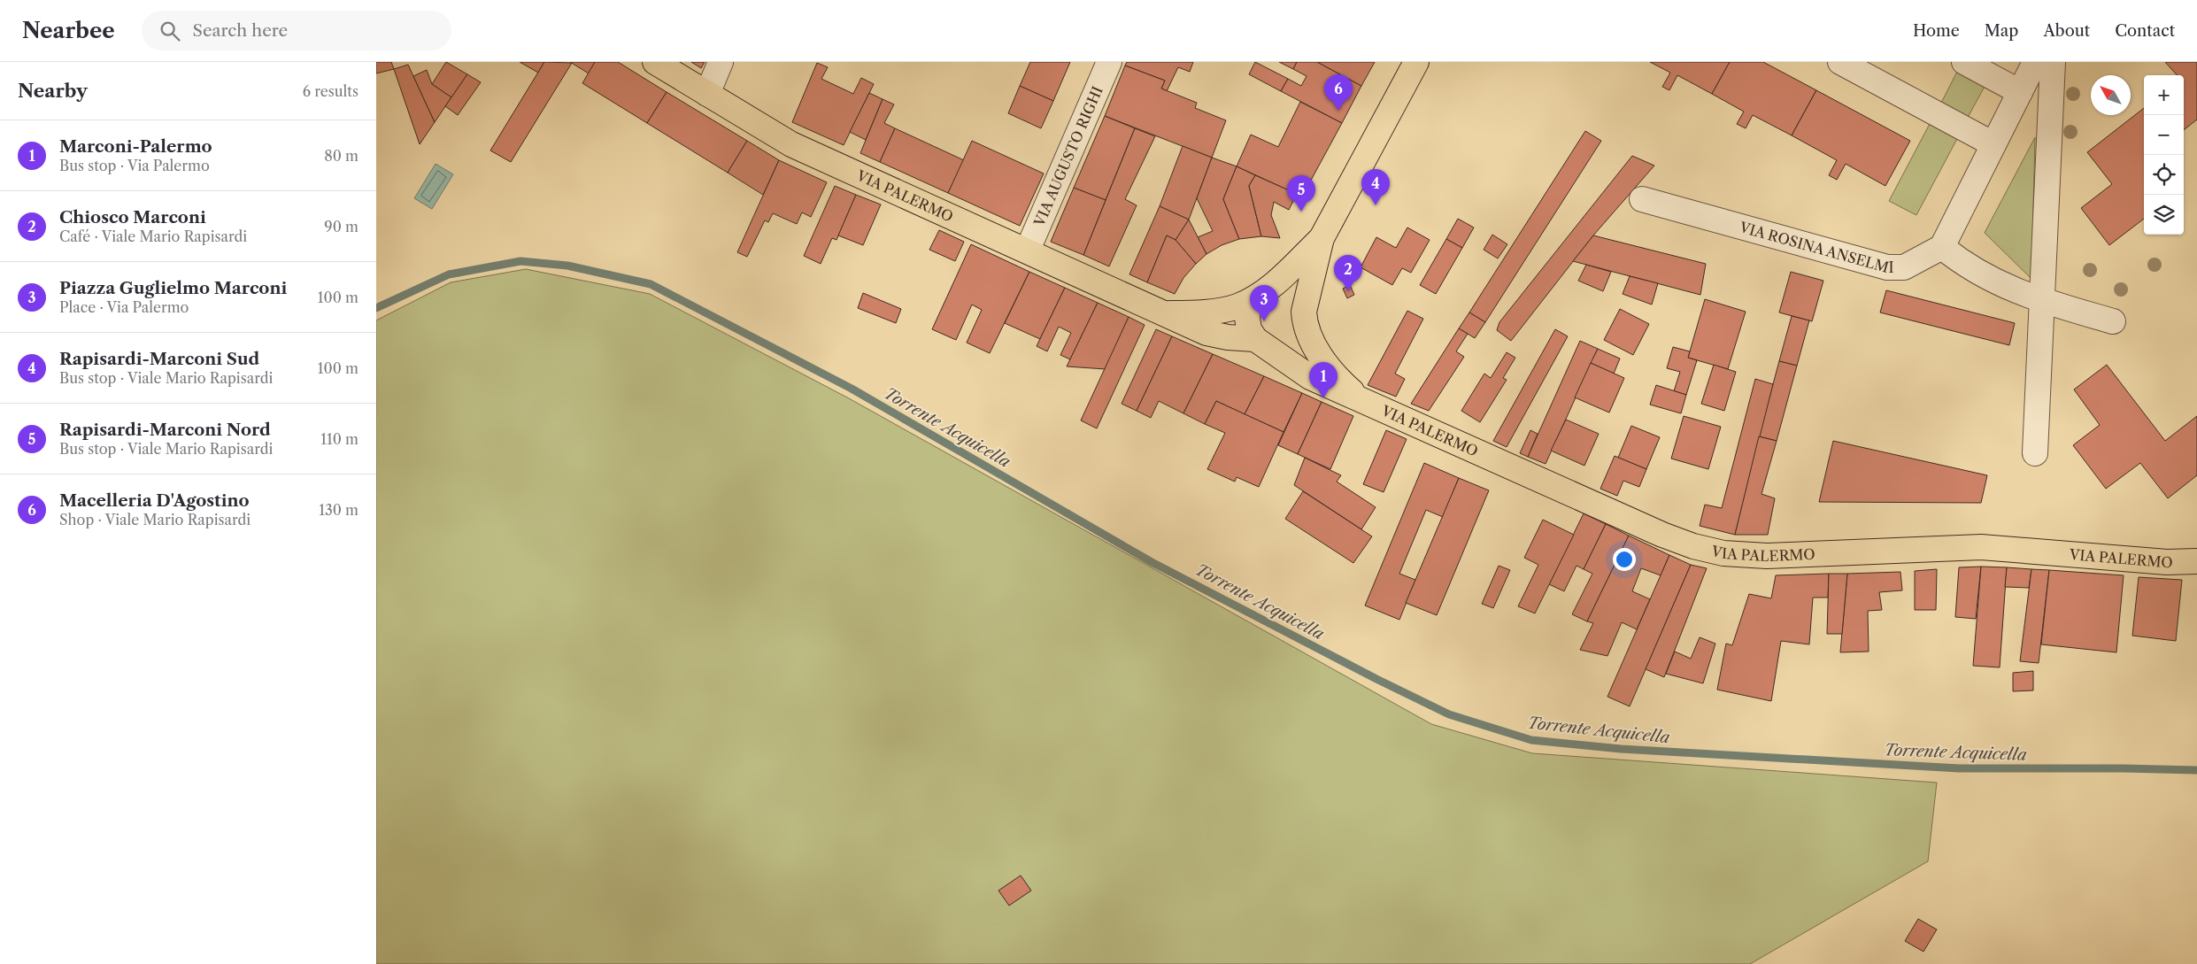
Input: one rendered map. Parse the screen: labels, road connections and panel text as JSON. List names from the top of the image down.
{
  "streets": {
    "main road": ["VIA PALERMO"],
    "street": ["VIA AUGUSTO RIGHI", "VIA ROSINA ANSELMI"]
  },
  "crossings": [
    ["VIA AUGUSTO RIGHI", "VIA PALERMO"]
  ],
  "water": ["Torrente Acquicella"],
  "north": "top left",
  "page": {
    "header": "Nearbee",
    "search": "Search here",
    "nav": [
      "Home",
      "Map",
      "About",
      "Contact"
    ],
    "heading": ["Nearby", "6 results"],
    "pins": [
      "6",
      "4",
      "5",
      "2",
      "3",
      "1"
    ],
    "map_buttons": ["+", "−"],
    "list": [
      {
        "mark": "1",
        "name": "Marconi-Palermo",
        "note": "Bus stop · Via Palermo",
        "value": "80 m"
      },
      {
        "mark": "2",
        "name": "Chiosco Marconi",
        "note": "Café · Viale Mario Rapisardi",
        "value": "90 m"
      },
      {
        "mark": "3",
        "name": "Piazza Guglielmo Marconi",
        "note": "Place · Via Palermo",
        "value": "100 m"
      },
      {
        "mark": "4",
        "name": "Rapisardi-Marconi Sud",
        "note": "Bus stop · Viale Mario Rapisardi",
        "value": "100 m"
      },
      {
        "mark": "5",
        "name": "Rapisardi-Marconi Nord",
        "note": "Bus stop · Viale Mario Rapisardi",
        "value": "110 m"
      },
      {
        "mark": "6",
        "name": "Macelleria D'Agostino",
        "note": "Shop · Viale Mario Rapisardi",
        "value": "130 m"
      }
    ]
  }
}
